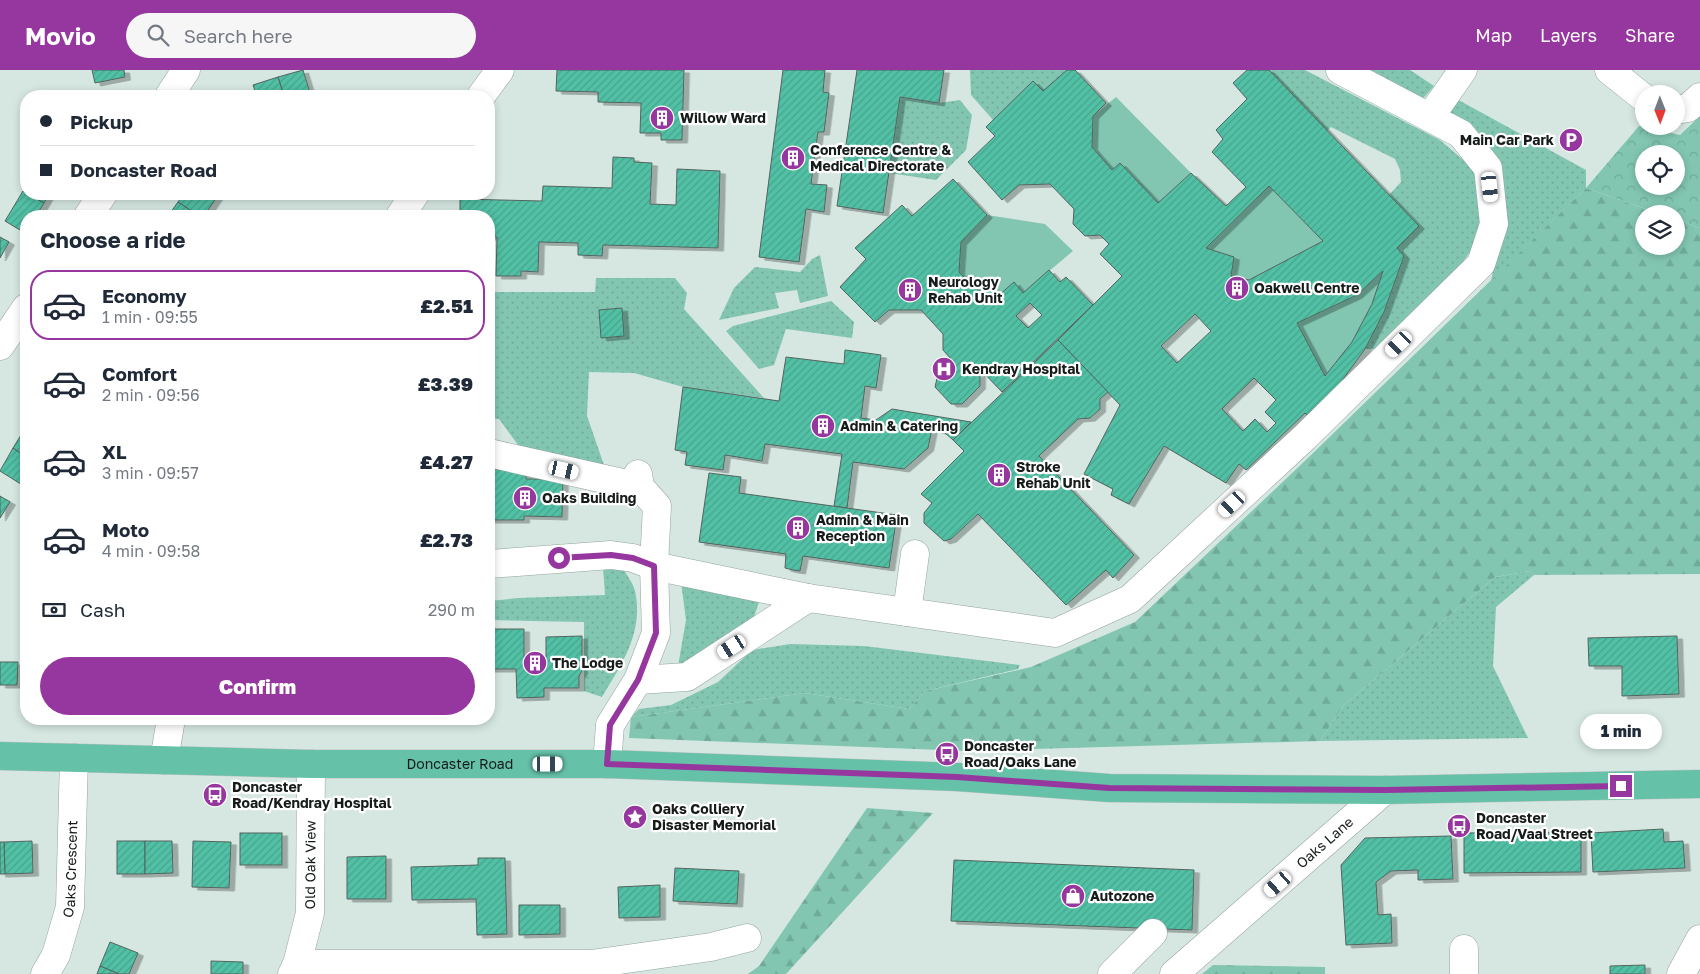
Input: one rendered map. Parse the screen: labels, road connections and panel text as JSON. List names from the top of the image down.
{
  "streets": {
    "highway": ["Doncaster Road"],
    "street": ["Oaks Lane", "Old Oak View", "Oaks Crescent"]
  },
  "crossings": [
    ["Doncaster Road", "Oaks Lane"],
    ["Doncaster Road", "Old Oak View"],
    ["Doncaster Road", "Oaks Crescent"]
  ],
  "places": {
    "building": [
      "Willow Ward",
      "Conference Centre & Medical Directorate",
      "Oakwell Centre",
      "Neurology Rehab Unit",
      "Admin & Catering",
      "Stroke Rehab Unit",
      "Oaks Building",
      "Admin & Main Reception",
      "The Lodge"
    ],
    "parking": ["Main Car Park"],
    "hospital": ["Kendray Hospital"],
    "bus stop": ["Doncaster Road/Oaks Lane", "Doncaster Road/Kendray Hospital", "Doncaster Road/Vaal Street"],
    "place": ["Oaks Colliery Disaster Memorial"],
    "shop": ["Autozone"]
  },
  "north": "bottom",
  "page": {
    "header": "Movio",
    "search": "Search here",
    "nav": ["Map", "Layers", "Share"],
    "banner": ["Pickup", "Doncaster Road"],
    "heading": "Choose a ride",
    "list": [
      {
        "name": "Economy",
        "note": "1 min · 09:55",
        "value": "£2.51"
      },
      {
        "name": "Comfort",
        "note": "2 min · 09:56",
        "value": "£3.39"
      },
      {
        "name": "XL",
        "note": "3 min · 09:57",
        "value": "£4.27"
      },
      {
        "name": "Moto",
        "note": "4 min · 09:58",
        "value": "£2.73"
      }
    ],
    "pay": ["Cash", "290 m"],
    "buttons": "Confirm",
    "bubble": "1 min"
  }
}
